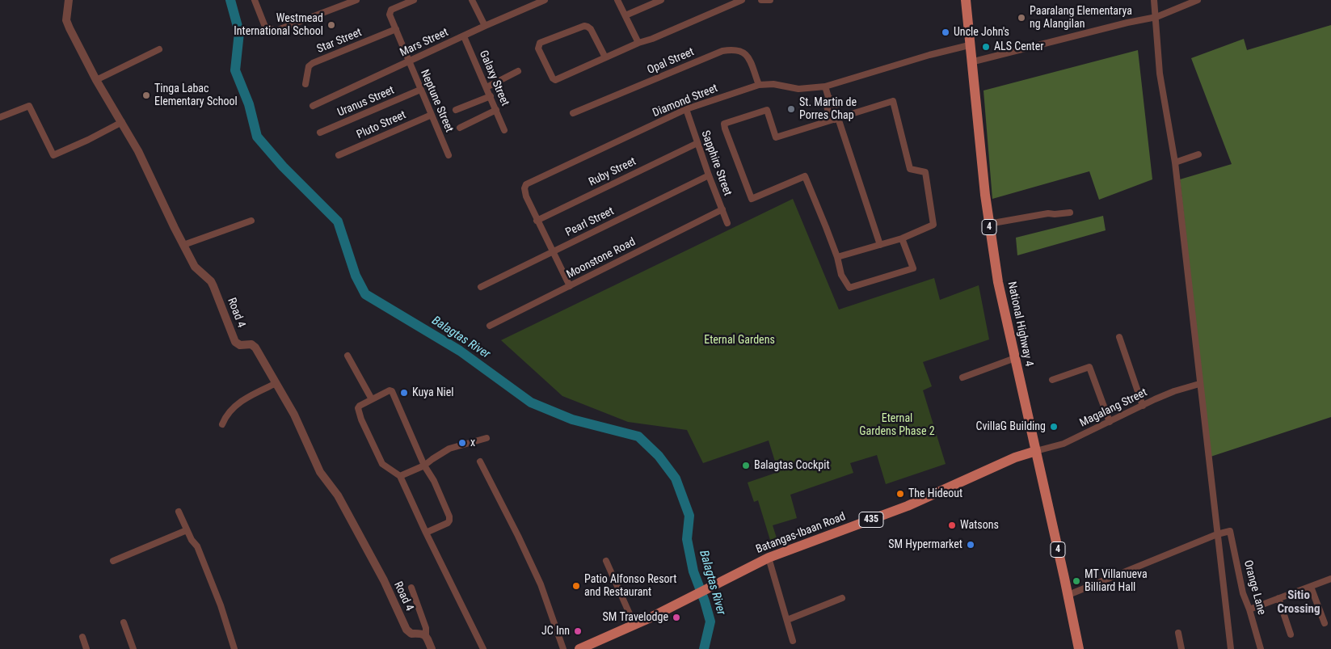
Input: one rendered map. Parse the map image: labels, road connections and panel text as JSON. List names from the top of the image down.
{
  "streets": {
    "main road": [
      "4",
      "National Highway 4",
      "435",
      "Batangas-Ibaan Road"
    ],
    "street": [
      "Star Street",
      "Mars Street",
      "Opal Street",
      "Galaxy Street",
      "Neptune Street",
      "Diamond Street",
      "Uranus Street",
      "Pluto Street",
      "Sapphire Street",
      "Ruby Street",
      "Pearl Street",
      "Moonstone Road",
      "Road 4",
      "Magalang Street",
      "Orange Lane"
    ]
  },
  "crossings": [
    ["Star Street", "Neptune Street"],
    ["Mars Street", "Galaxy Street"],
    ["Mars Street", "Neptune Street"],
    ["Opal Street", "Diamond Street"],
    ["Neptune Street", "Uranus Street"],
    ["Neptune Street", "Pluto Street"],
    ["Diamond Street", "Sapphire Street"],
    ["Diamond Street", "Ruby Street"],
    ["Diamond Street", "Pearl Street"],
    ["Diamond Street", "Moonstone Road"],
    ["Diamond Street", "National Highway 4"],
    ["Sapphire Street", "Ruby Street"],
    ["Sapphire Street", "Pearl Street"],
    ["Sapphire Street", "Moonstone Road"],
    ["National Highway 4", "Magalang Street"],
    ["National Highway 4", "Batangas-Ibaan Road"],
    ["Magalang Street", "Batangas-Ibaan Road"]
  ],
  "districts": ["Sitio Crossing"],
  "water": ["Balagtas River"],
  "parks": ["Eternal Gardens", "Eternal Gardens Phase 2"],
  "places": [
    "Paaralang Elementarya ng Alangilan",
    "Westmead International School",
    "Uncle John's",
    "ALS Center",
    "Tinga Labac Elementary School",
    "St. Martin de Porres Chap",
    "Kuya Niel",
    "CvillaG Building",
    "x",
    "Balagtas Cockpit",
    "The Hideout",
    "Watsons",
    "SM Hypermarket",
    "MT Villanueva Billiard Hall",
    "Patio Alfonso Resort and Restaurant",
    "SM Travelodge",
    "JC Inn"
  ]
}
